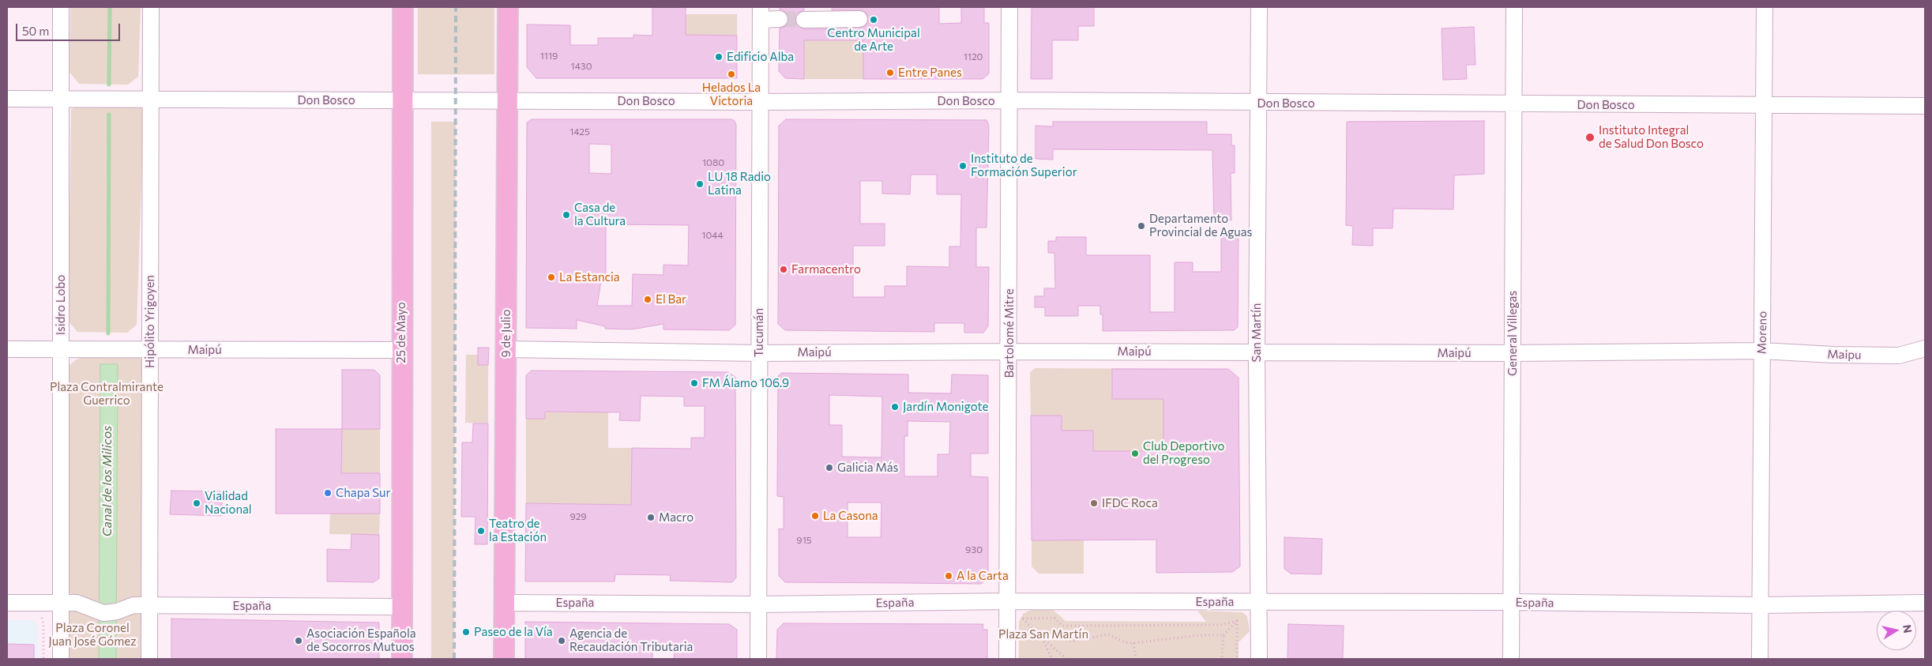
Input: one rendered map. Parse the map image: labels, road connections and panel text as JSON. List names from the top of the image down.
{
  "streets": {
    "main road": ["25 de Mayo", "9 de Julio"],
    "street": [
      "Don Bosco",
      "Isidro Lobo",
      "Hipólito Yrigoyen",
      "Tucumán",
      "San Martín",
      "Moreno",
      "Bartolomé Mitre",
      "General Villegas",
      "Maipú",
      "Maipu",
      "España"
    ]
  },
  "crossings": [
    ["Don Bosco", "Isidro Lobo"],
    ["Don Bosco", "Hipólito Yrigoyen"],
    ["Don Bosco", "25 de Mayo"],
    ["Don Bosco", "Tucumán"],
    ["Don Bosco", "San Martín"],
    ["Don Bosco", "Moreno"],
    ["Don Bosco", "9 de Julio"],
    ["Don Bosco", "Bartolomé Mitre"],
    ["Don Bosco", "General Villegas"],
    ["Isidro Lobo", "Maipú"],
    ["Isidro Lobo", "España"],
    ["Hipólito Yrigoyen", "Maipú"],
    ["Hipólito Yrigoyen", "España"],
    ["25 de Mayo", "Maipú"],
    ["25 de Mayo", "España"],
    ["Tucumán", "Maipú"],
    ["Tucumán", "España"],
    ["San Martín", "Maipú"],
    ["San Martín", "España"],
    ["Moreno", "Maipú"],
    ["Moreno", "Maipu"],
    ["Moreno", "España"],
    ["9 de Julio", "Maipú"],
    ["9 de Julio", "España"],
    ["Bartolomé Mitre", "Maipú"],
    ["Bartolomé Mitre", "España"],
    ["General Villegas", "Maipú"],
    ["General Villegas", "España"],
    ["Maipú", "Maipu"]
  ],
  "water": ["Canal de los Milicos"],
  "parks": ["Plaza Contralmirante Guerrico", "Plaza Coronel Juan José Gómez", "Plaza San Martín"],
  "places": [
    "Centro Municipal de Arte",
    "Edificio Alba",
    "Entre Panes",
    "Helados La Victoria",
    "Instituto Integral de Salud Don Bosco",
    "Instituto de Formación Superior",
    "LU 18 Radio Latina",
    "Casa de la Cultura",
    "Departamento Provincial de Aguas",
    "Farmacentro",
    "La Estancia",
    "El Bar",
    "FM Álamo 106.9",
    "Jardín Monigote",
    "Club Deportivo del Progreso",
    "Galicia Más",
    "Chapa Sur",
    "Vialidad Nacional",
    "IFDC Roca",
    "La Casona",
    "Macro",
    "Teatro de la Estación",
    "A la Carta",
    "Paseo de la Vía",
    "Asociación Española de Socorros Mutuos",
    "Agencia de Recaudación Tributaria"
  ],
  "house_numbers": [
    "1119",
    "1120",
    "1430",
    "1425",
    "1080",
    "1044",
    "929",
    "915",
    "930"
  ],
  "scale_bar": "50 m",
  "north": "right"
}
